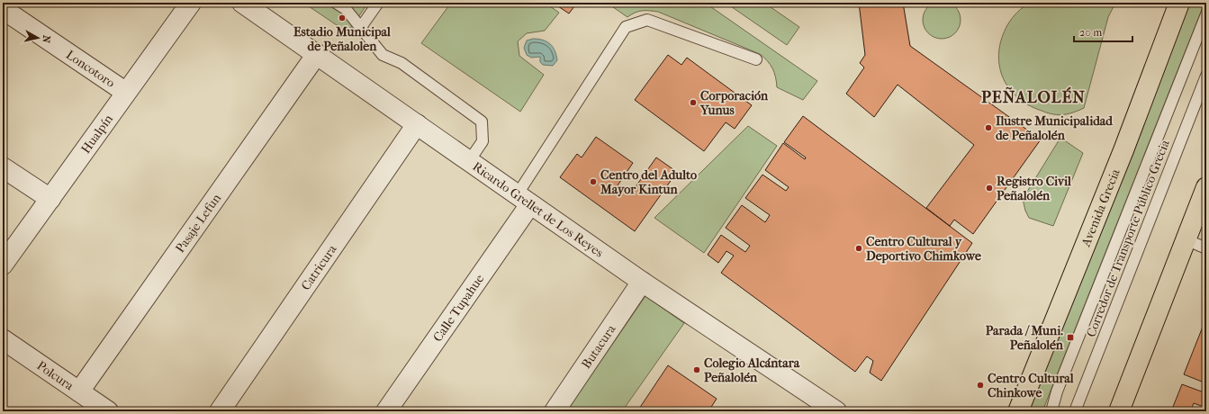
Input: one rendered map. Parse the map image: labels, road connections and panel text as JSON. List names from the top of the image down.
{
  "streets": {
    "main road": ["Avenida Grecia"],
    "street": [
      "Loncotoro",
      "Hualpín",
      "Ricardo Grellet de Los Reyes",
      "Pasaje Lefun",
      "Catricura",
      "Calle Tupahue",
      "Butacura",
      "Polcura"
    ],
    "lane": ["Corredor de Transporte Público Grecia"]
  },
  "crossings": [
    ["Loncotoro", "Hualpín"],
    ["Ricardo Grellet de Los Reyes", "Pasaje Lefun"],
    ["Ricardo Grellet de Los Reyes", "Catricura"],
    ["Ricardo Grellet de Los Reyes", "Calle Tupahue"],
    ["Ricardo Grellet de Los Reyes", "Butacura"],
    ["Pasaje Lefun", "Polcura"]
  ],
  "districts": ["PEÑALOLÉN"],
  "places": {
    "other": [
      "Estadio Municipal de Peñalolen",
      "Corporación Yunus",
      "Ilustre Municipalidad de Peñalolén",
      "Centro del Adulto Mayor Kintun",
      "Registro Civil Peñalolén",
      "Centro Cultural y Deportivo Chimkowe",
      "Colegio Alcántara Peñalolén",
      "Centro Cultural Chinkowe"
    ],
    "transit": ["Parada / Muni. Peñalolén"]
  },
  "scale_bar": "20 m",
  "north": "right"
}
